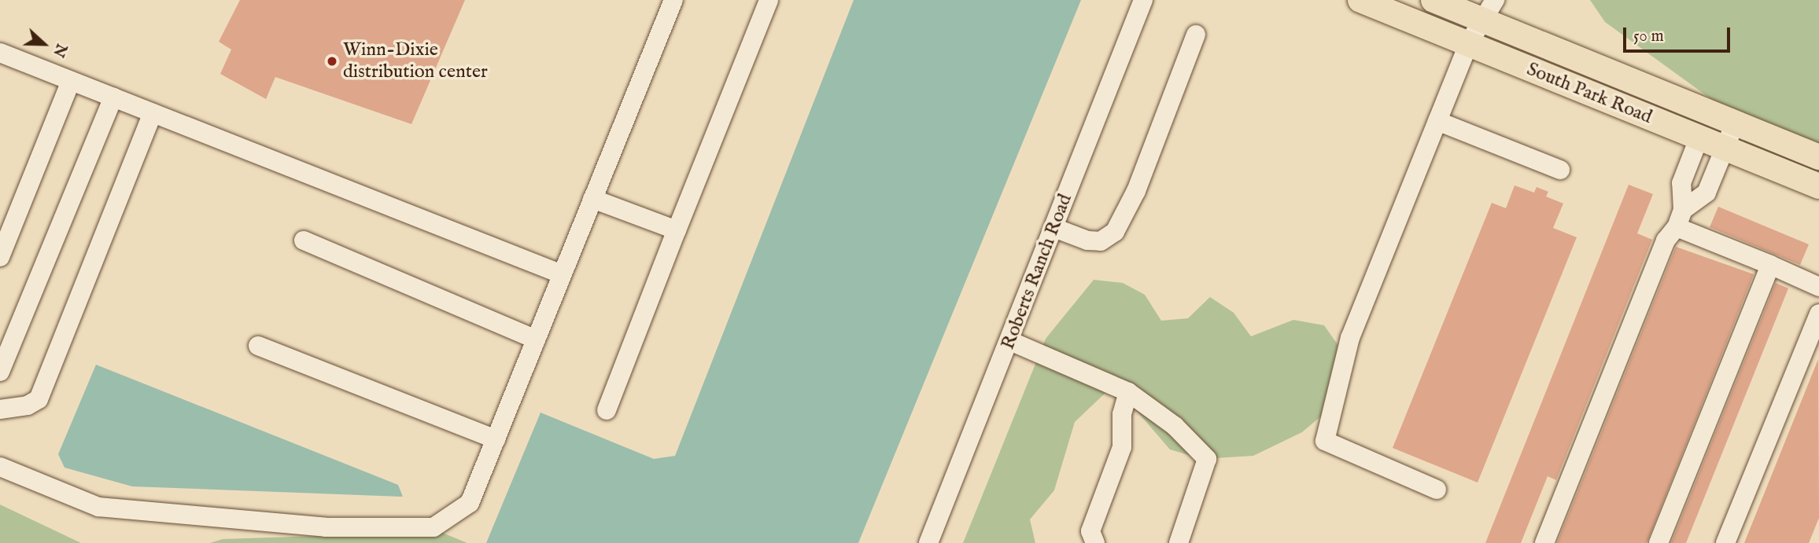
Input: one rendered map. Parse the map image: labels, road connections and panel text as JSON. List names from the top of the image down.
{
  "streets": {
    "main road": ["South Park Road"],
    "street": ["Roberts Ranch Road"]
  },
  "places": ["Winn-Dixie distribution center"],
  "scale_bar": "50 m",
  "north": "right"
}
